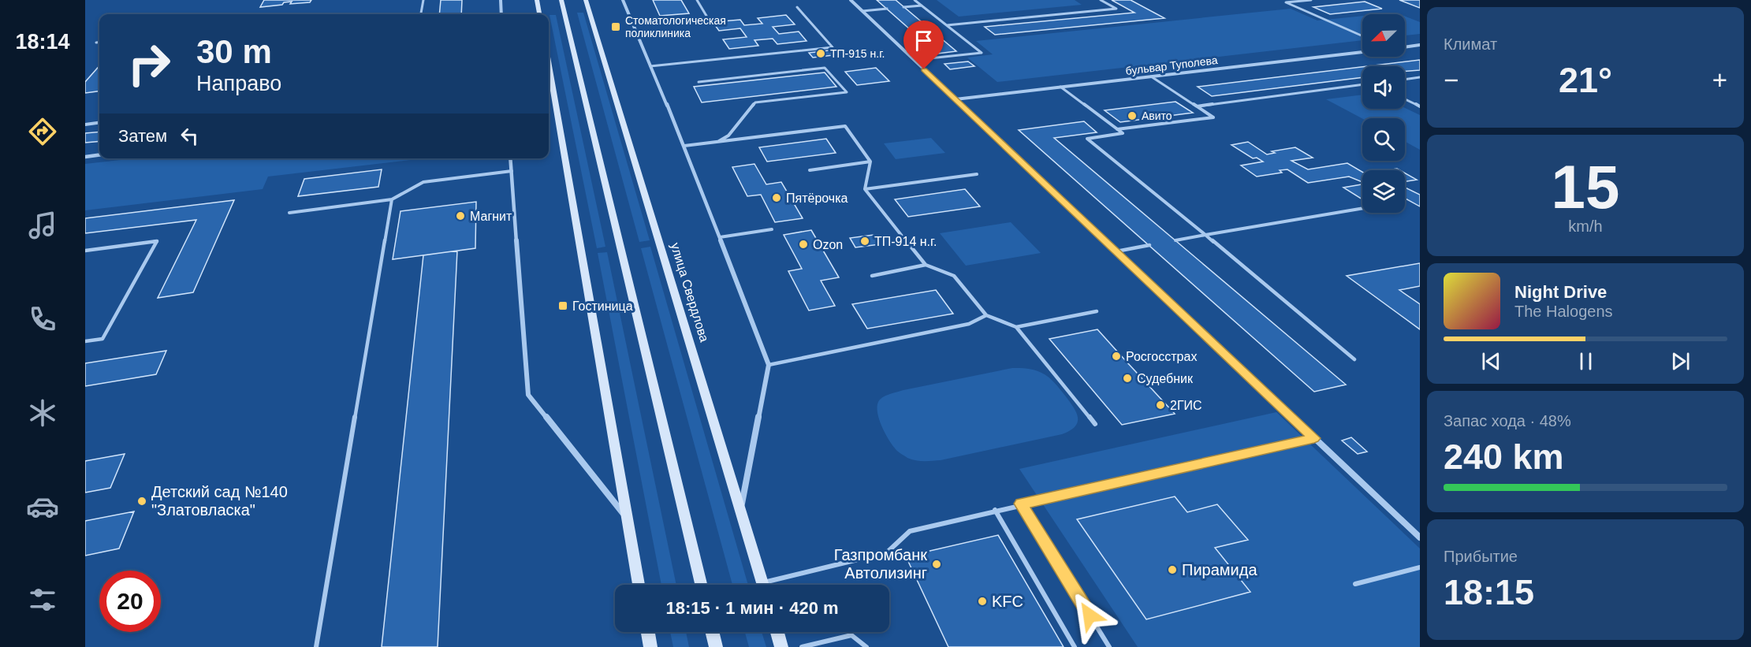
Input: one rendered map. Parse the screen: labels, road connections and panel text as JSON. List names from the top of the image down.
{
  "streets": {
    "main road": ["улица Свердлова"],
    "street": ["бульвар Туполева"]
  },
  "places": {
    "transit": ["Стоматологическая поликлиника", "Гостиница"],
    "other": [
      "ТП-915 н.г.",
      "Авито",
      "Пятёрочка",
      "Магнит",
      "ТП-914 н.г.",
      "Ozon",
      "Росгосстрах",
      "Судебник",
      "2ГИС",
      "Детский сад №140 \"Златовласка\"",
      "Газпромбанк Автолизинг",
      "Пирамида",
      "KFC"
    ]
  },
  "north": "bottom left",
  "page": {
    "tabs": "18:14",
    "tile": [
      "Климат",
      ["15", "km/h"],
      ["Запас хода · 48%", "240 km"],
      ["Прибытие", "18:15"]
    ],
    "turn": ["30 m", "Направо"],
    "heat": ["−", "21°", "+"],
    "then": "Затем",
    "song": ["Night Drive", "The Halogens"],
    "limit": "20",
    "trip": "18:15 · 1 мин · 420 m"
  }
}
